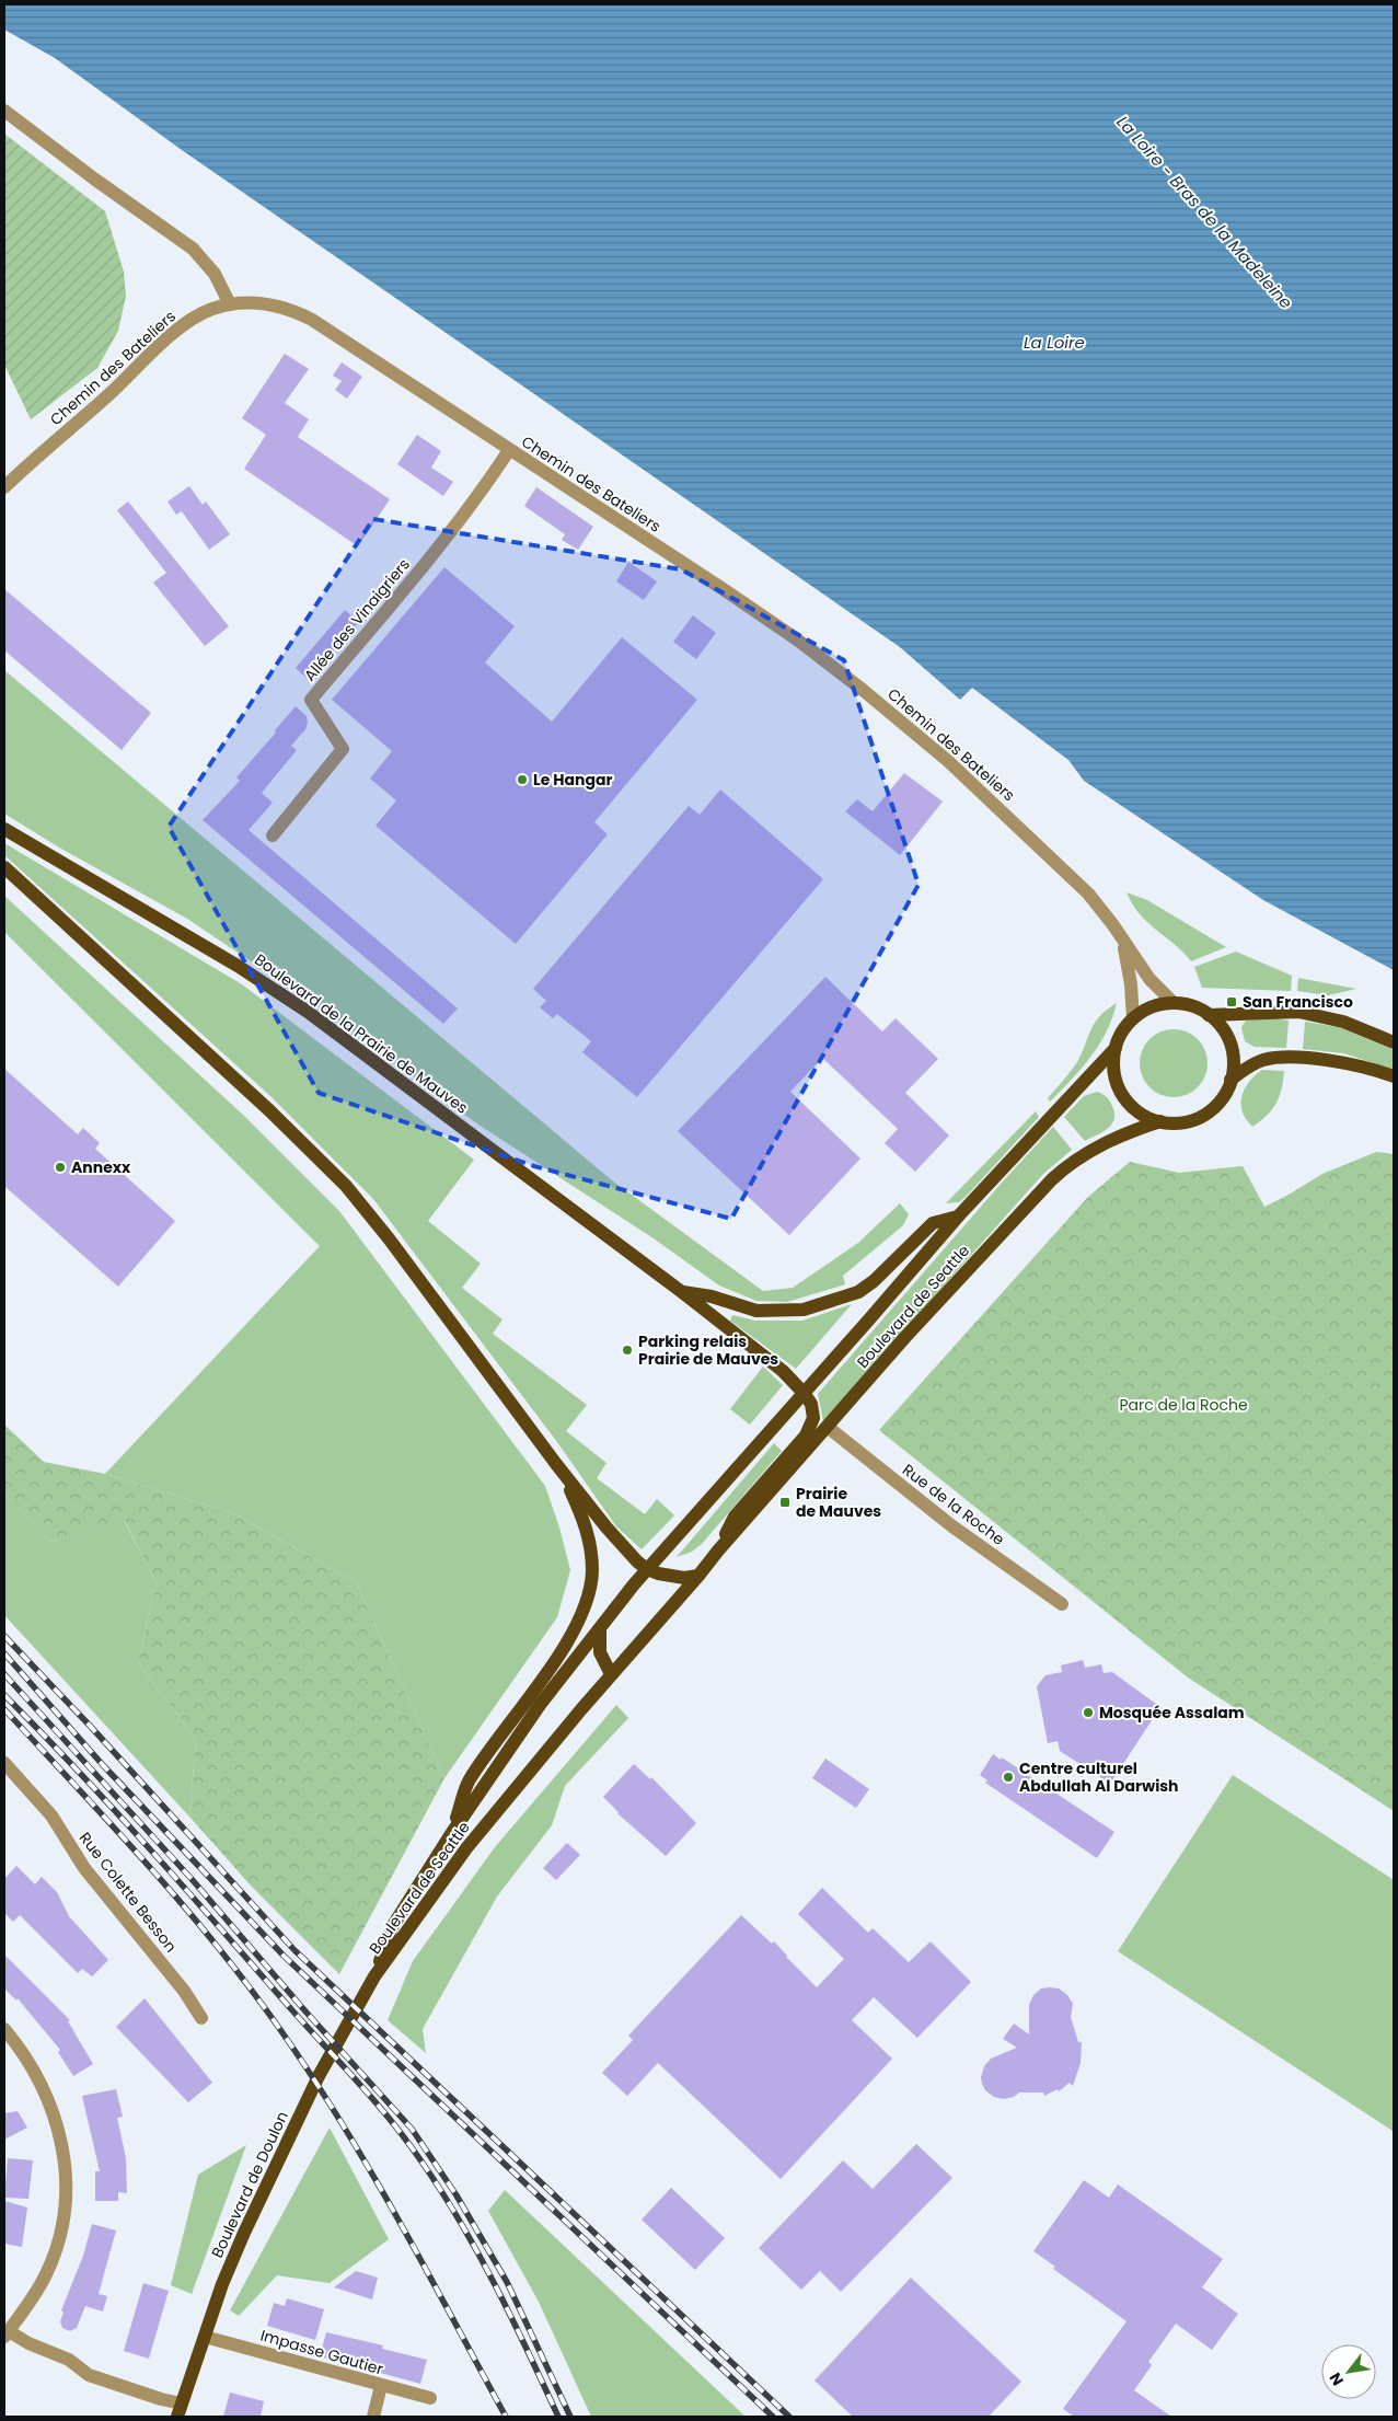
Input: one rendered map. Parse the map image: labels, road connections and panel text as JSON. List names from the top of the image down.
{
  "streets": {
    "main road": ["Boulevard de la Prairie de Mauves", "Boulevard de Seattle", "Boulevard de Doulon"],
    "street": [
      "Chemin des Bateliers",
      "Allée des Vinaigriers",
      "Rue de la Roche",
      "Rue Colette Besson",
      "Impasse Gautier"
    ]
  },
  "crossings": [
    ["Chemin des Bateliers", "Allée des Vinaigriers"],
    ["Chemin des Bateliers", "Boulevard de Seattle"],
    ["Boulevard de la Prairie de Mauves", "Boulevard de Seattle"],
    ["Boulevard de Seattle", "Rue de la Roche"],
    ["Boulevard de Seattle", "Boulevard de Doulon"],
    ["Boulevard de Doulon", "Impasse Gautier"]
  ],
  "water": ["La Loire - Bras de la Madeleine", "La Loire"],
  "parks": ["Parc de la Roche"],
  "places": {
    "other": [
      "Le Hangar",
      "Annexx",
      "Parking relais Prairie de Mauves",
      "Mosquée Assalam",
      "Centre culturel Abdullah Al Darwish"
    ],
    "transit": ["San Francisco", "Prairie de Mauves"]
  },
  "north": "bottom left"
}
